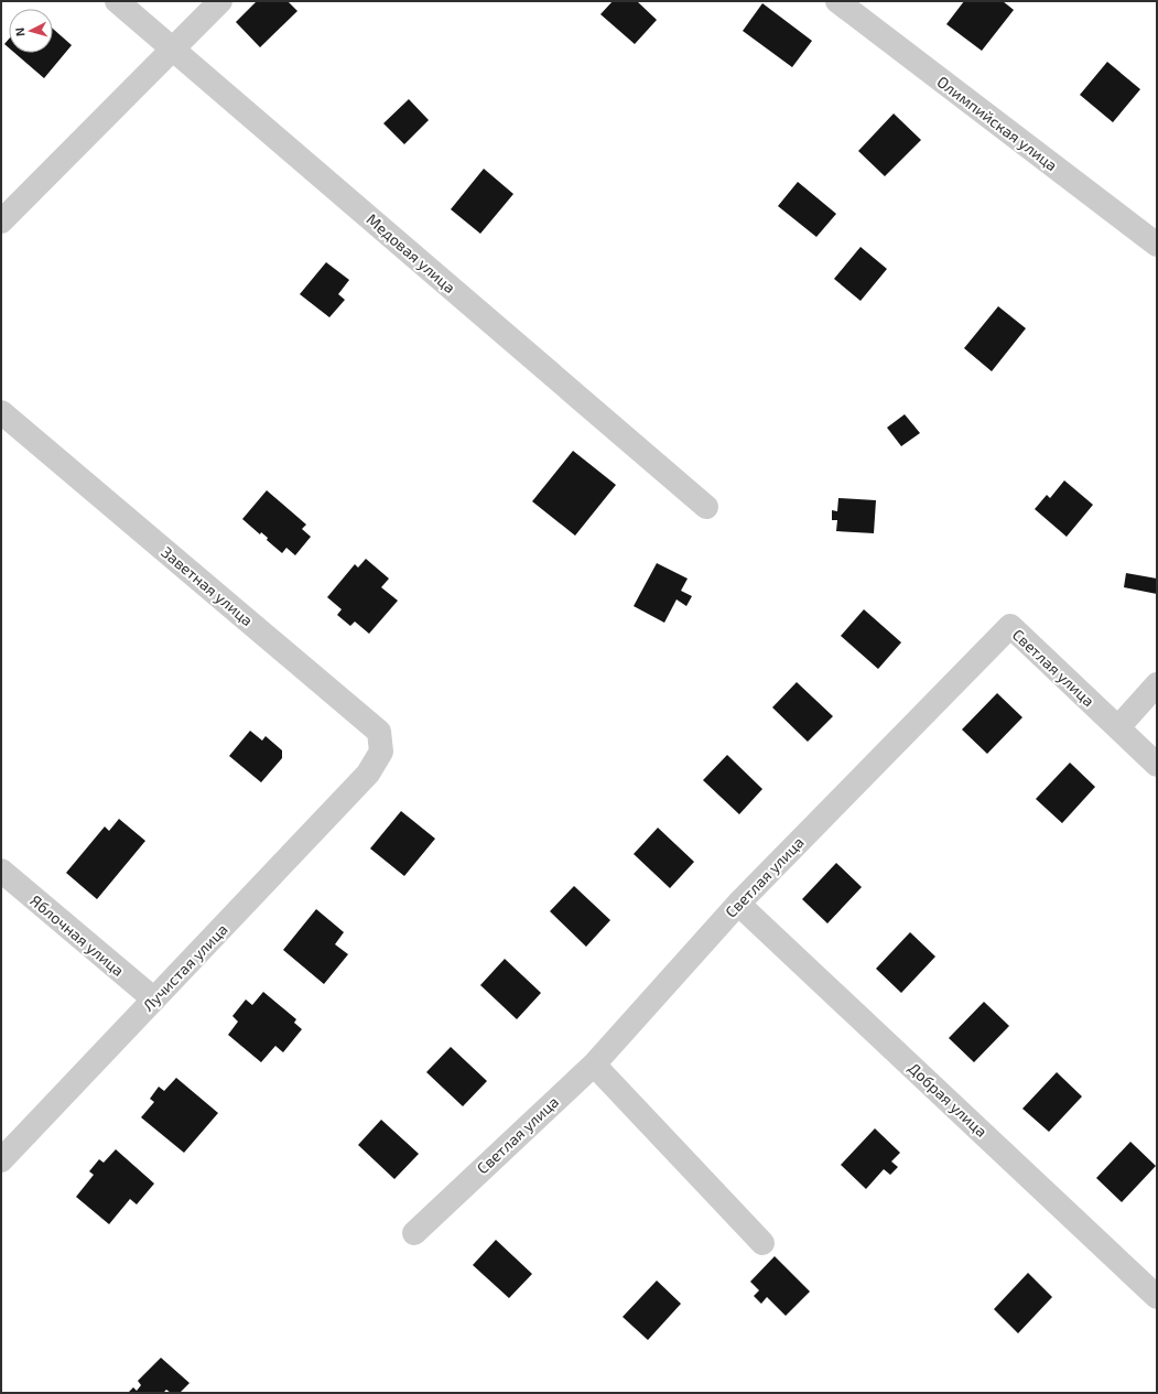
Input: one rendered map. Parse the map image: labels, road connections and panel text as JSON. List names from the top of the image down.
{
  "streets": {
    "street": [
      "Олимпийская улица",
      "Медовая улица",
      "Заветная улица",
      "Светлая улица",
      "Яблочная улица",
      "Лучистая улица",
      "Добрая улица"
    ]
  },
  "crossings": [
    ["Заветная улица", "Лучистая улица"],
    ["Светлая улица", "Добрая улица"],
    ["Яблочная улица", "Лучистая улица"]
  ],
  "north": "left"
}
